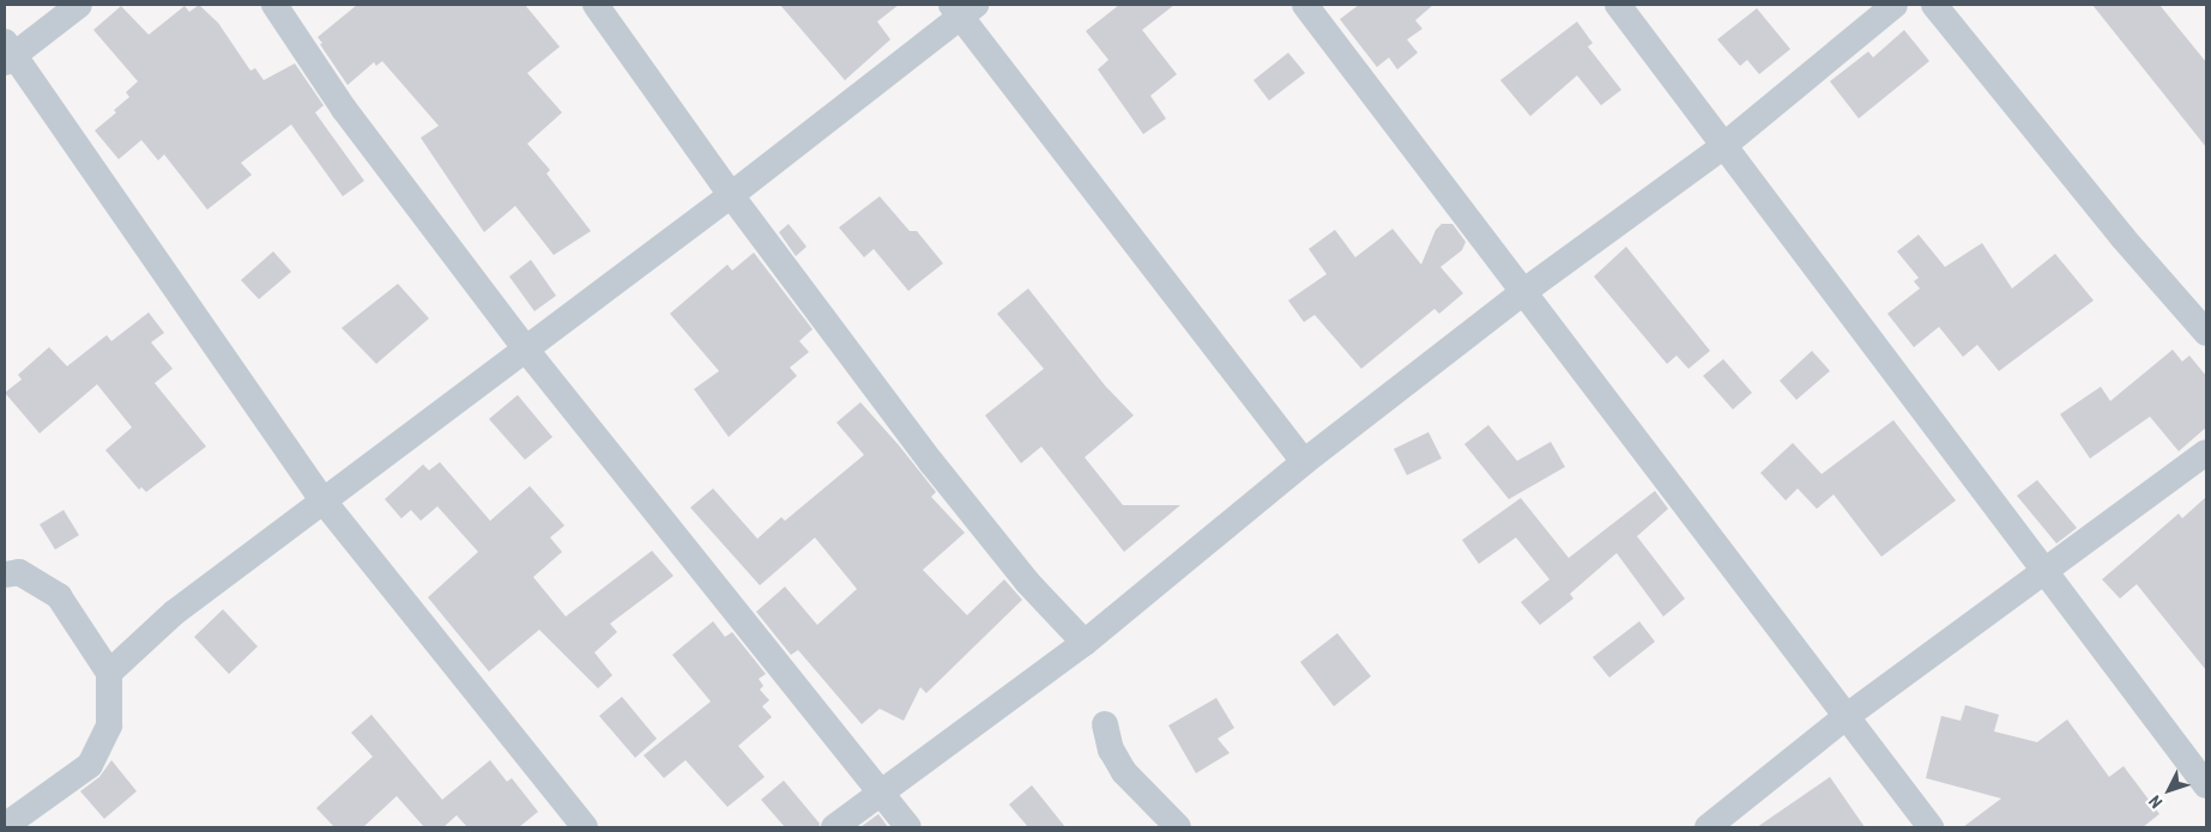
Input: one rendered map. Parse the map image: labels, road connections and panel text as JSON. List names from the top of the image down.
{
  "north": "bottom left"
}
